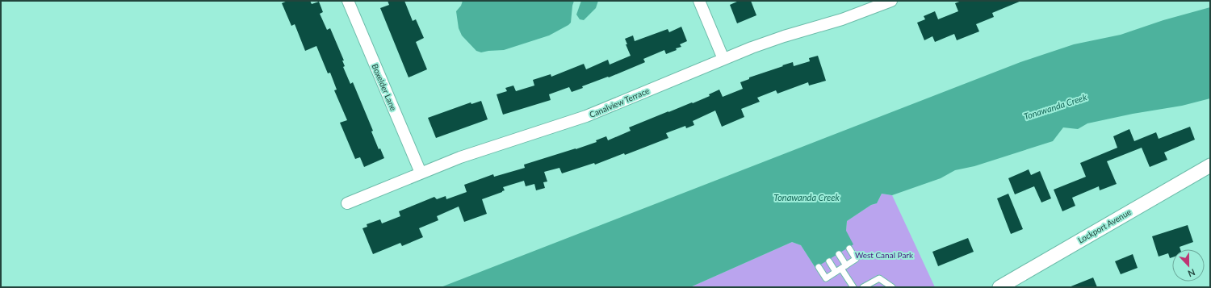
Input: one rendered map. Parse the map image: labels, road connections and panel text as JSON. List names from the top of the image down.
{
  "streets": {
    "street": ["Boxelder Lane", "Canalview Terrace", "Lockport Avenue"]
  },
  "crossings": [
    ["Boxelder Lane", "Canalview Terrace"]
  ],
  "water": ["Tonawanda Creek"],
  "parks": ["West Canal Park"],
  "north": "bottom"
}
